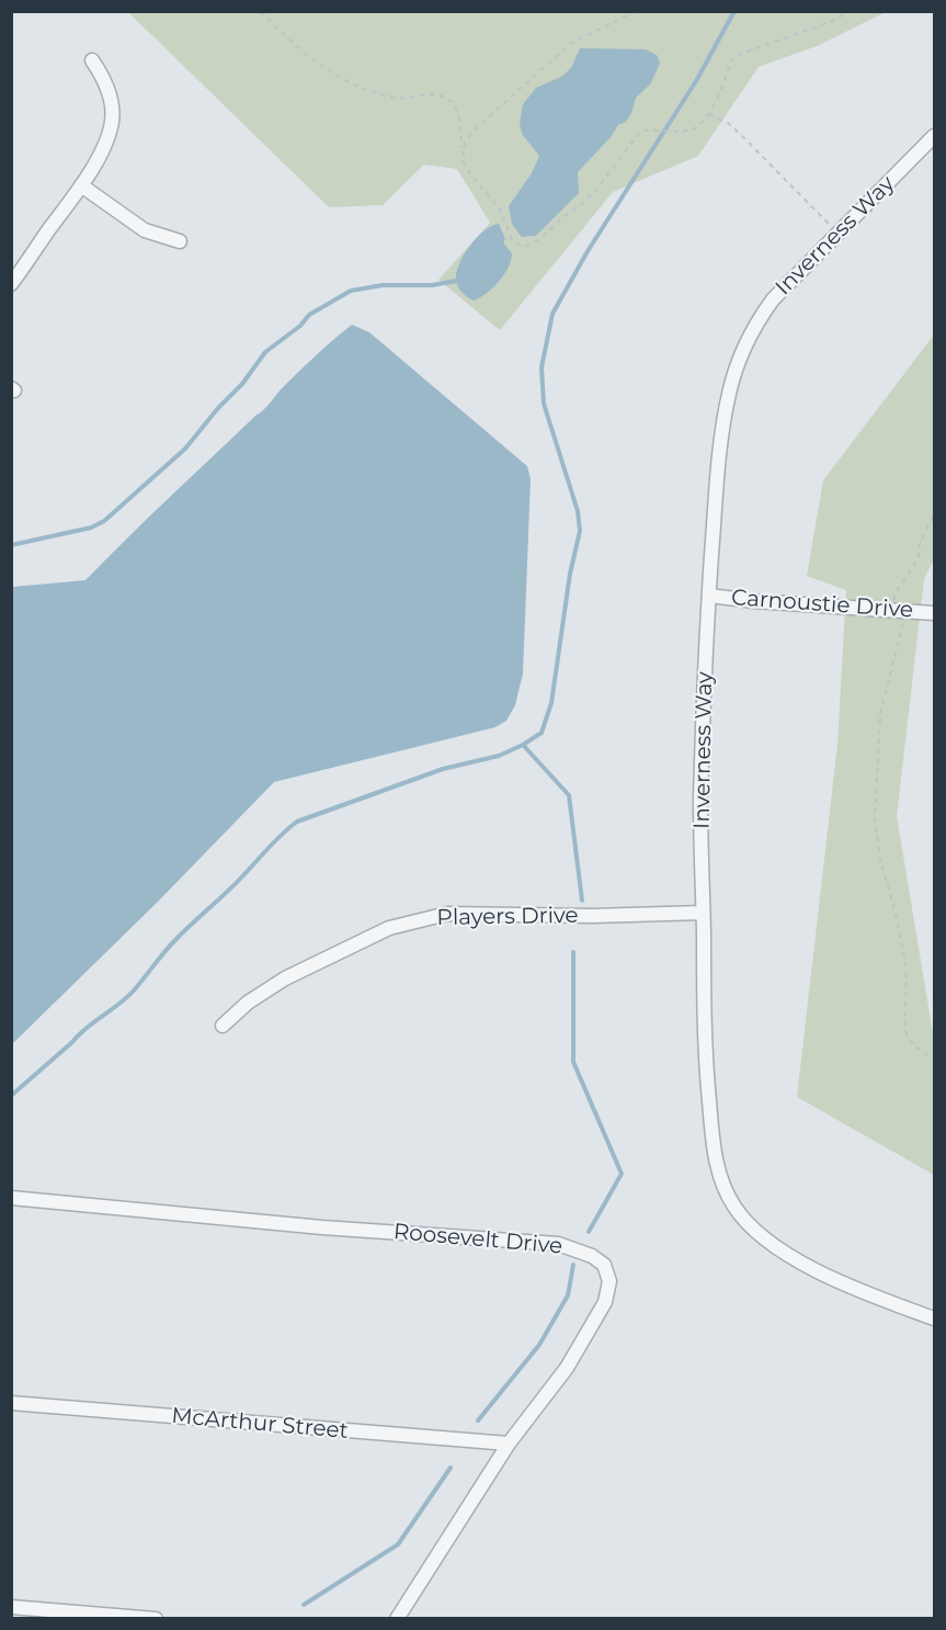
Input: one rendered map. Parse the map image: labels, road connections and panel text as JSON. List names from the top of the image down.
{
  "streets": {
    "street": [
      "Inverness Way",
      "Carnoustie Drive",
      "Players Drive",
      "Roosevelt Drive",
      "McArthur Street"
    ]
  },
  "crossings": [
    ["Inverness Way", "Carnoustie Drive"],
    ["Inverness Way", "Players Drive"],
    ["Roosevelt Drive", "McArthur Street"]
  ]
}
